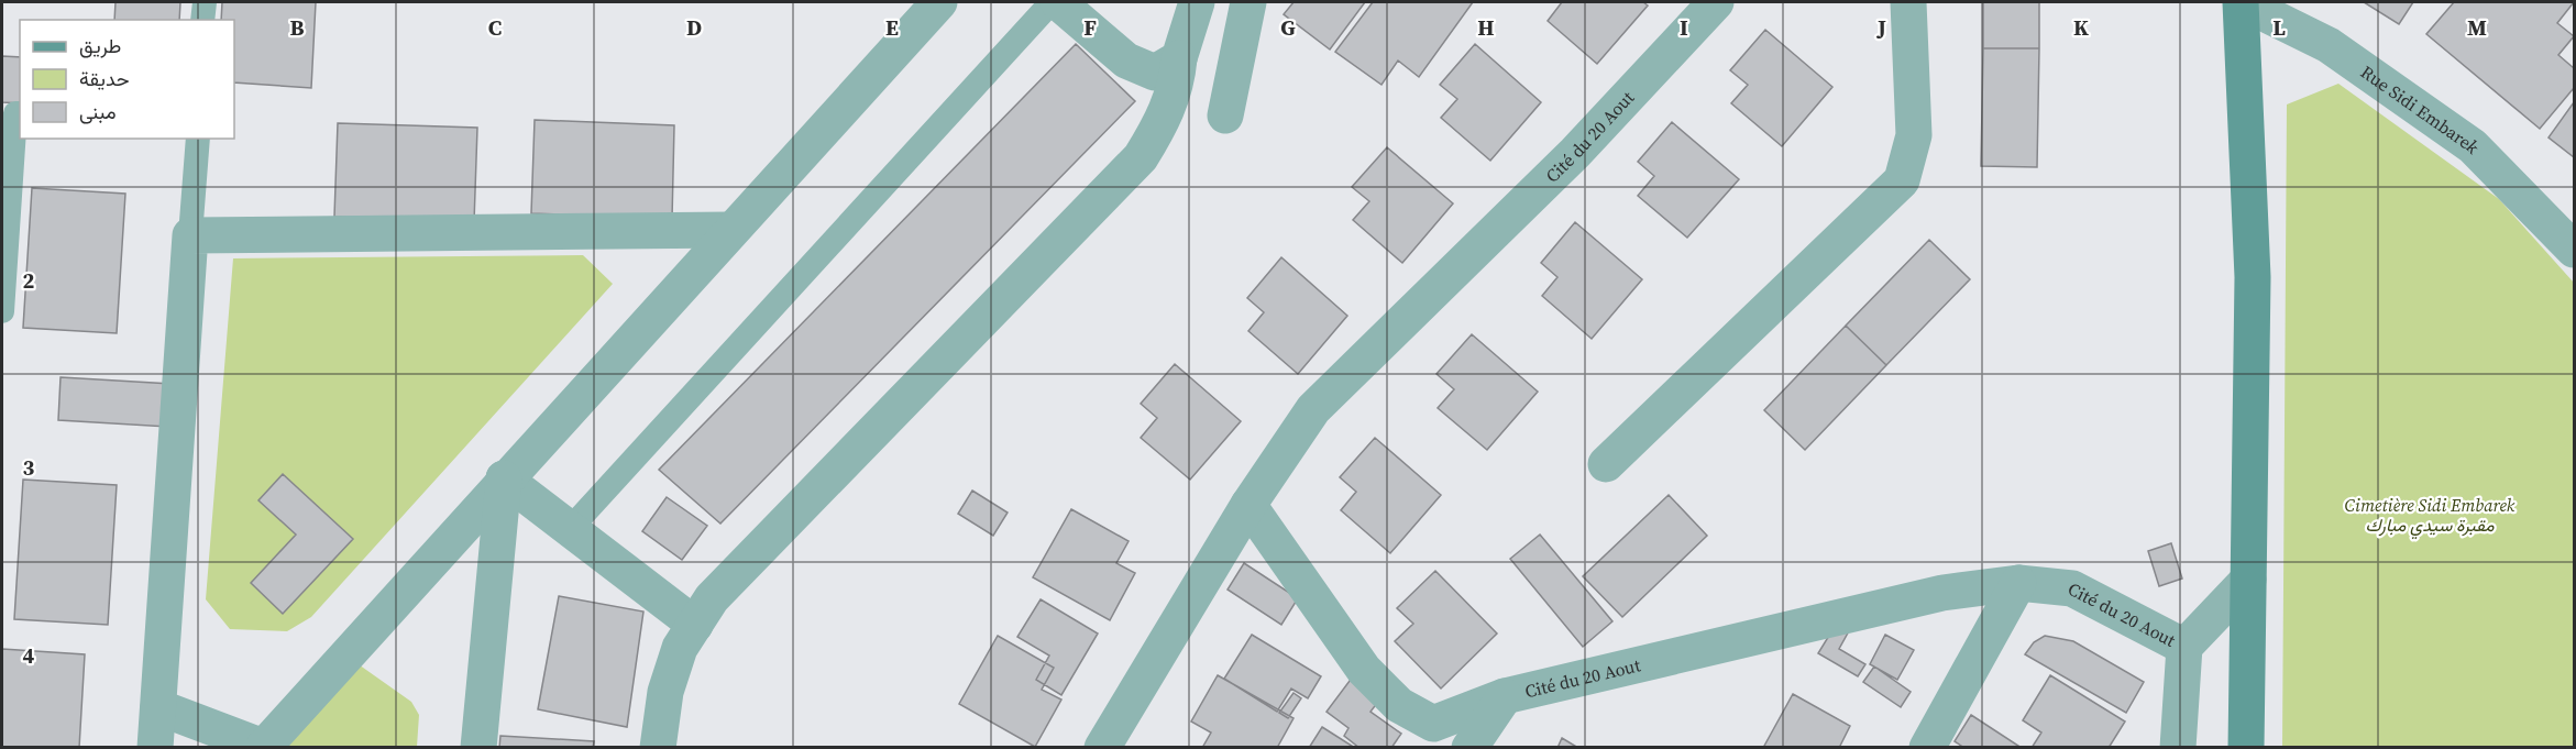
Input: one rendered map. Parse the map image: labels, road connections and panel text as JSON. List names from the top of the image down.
{
  "streets": {
    "street": ["Rue Sidi Embarek", "Cité du 20 Aout"]
  },
  "parks": ["Cimetière Sidi Embarek مقبرة سيدي مبارك"],
  "legend": ["طريق", "حديقة", "مبنى"],
  "grid": {
    "columns": [
      "B",
      "C",
      "D",
      "E",
      "F",
      "G",
      "H",
      "I",
      "J",
      "K",
      "L",
      "M"
    ],
    "rows": ["2", "3", "4"]
  }
}
